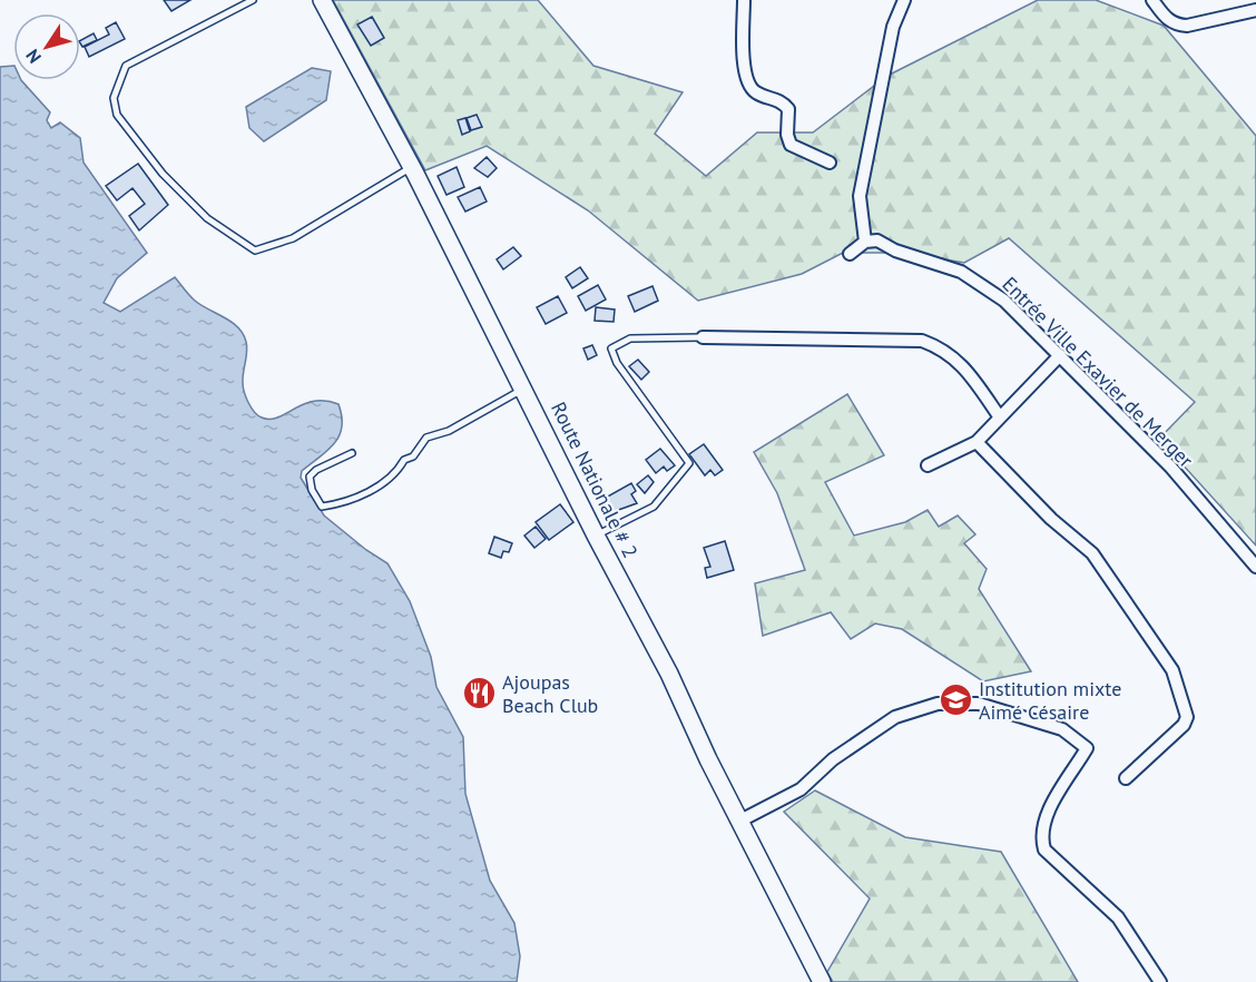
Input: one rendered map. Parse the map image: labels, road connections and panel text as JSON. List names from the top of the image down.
{
  "streets": {
    "main road": ["Route Nationale # 2"],
    "street": ["Entrée Ville Exavier de Merger"]
  },
  "places": {
    "restaurant": ["Ajoupas Beach Club"],
    "school or university": ["Institution mixte Aimé Césaire"]
  },
  "north": "bottom left"
}
